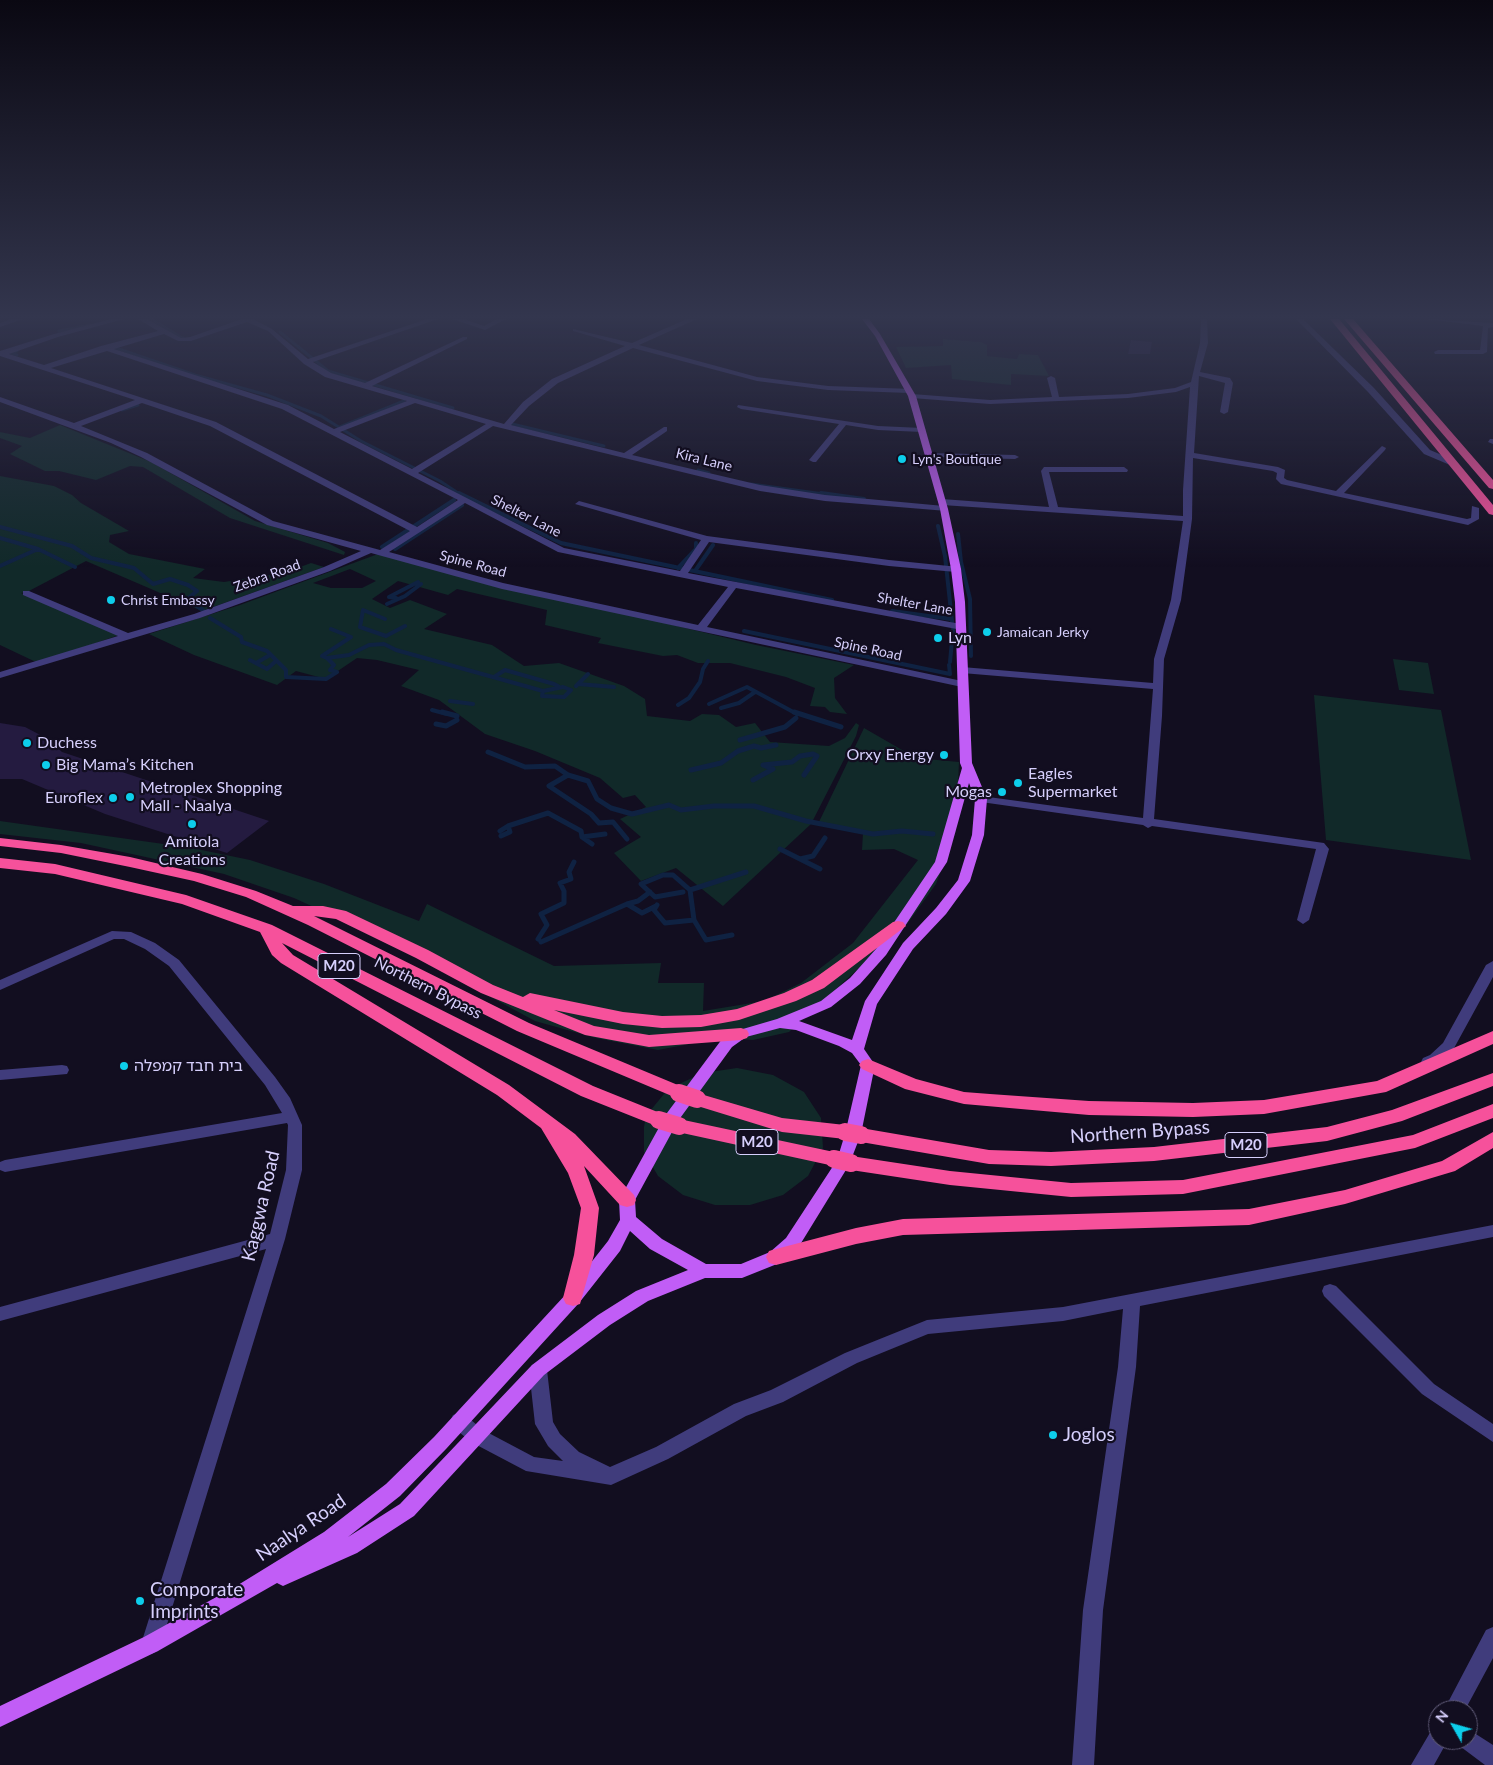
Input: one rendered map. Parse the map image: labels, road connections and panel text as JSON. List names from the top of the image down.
{
  "streets": {
    "highway": ["M20", "Northern Bypass"],
    "main road": ["Naalya Road"],
    "street": [
      "Kira Lane",
      "Shelter Lane",
      "Spine Road",
      "Zebra Road",
      "Kaggwa Road"
    ]
  },
  "crossings": [
    ["Spine Road", "Zebra Road"],
    ["Kaggwa Road", "Naalya Road"]
  ],
  "places": [
    "Lyn's Boutique",
    "Christ Embassy",
    "Jamaican Jerky",
    "Lyn",
    "Duchess",
    "Orxy Energy",
    "Big Mama’s Kitchen",
    "Eagles Supermarket",
    "Mogas",
    "Metroplex Shopping Mall - Naalya",
    "Euroflex",
    "Amitola Creations",
    "בית חבד קמפלה",
    "Joglos",
    "Comporate Imprints"
  ],
  "north": "top left"
}
